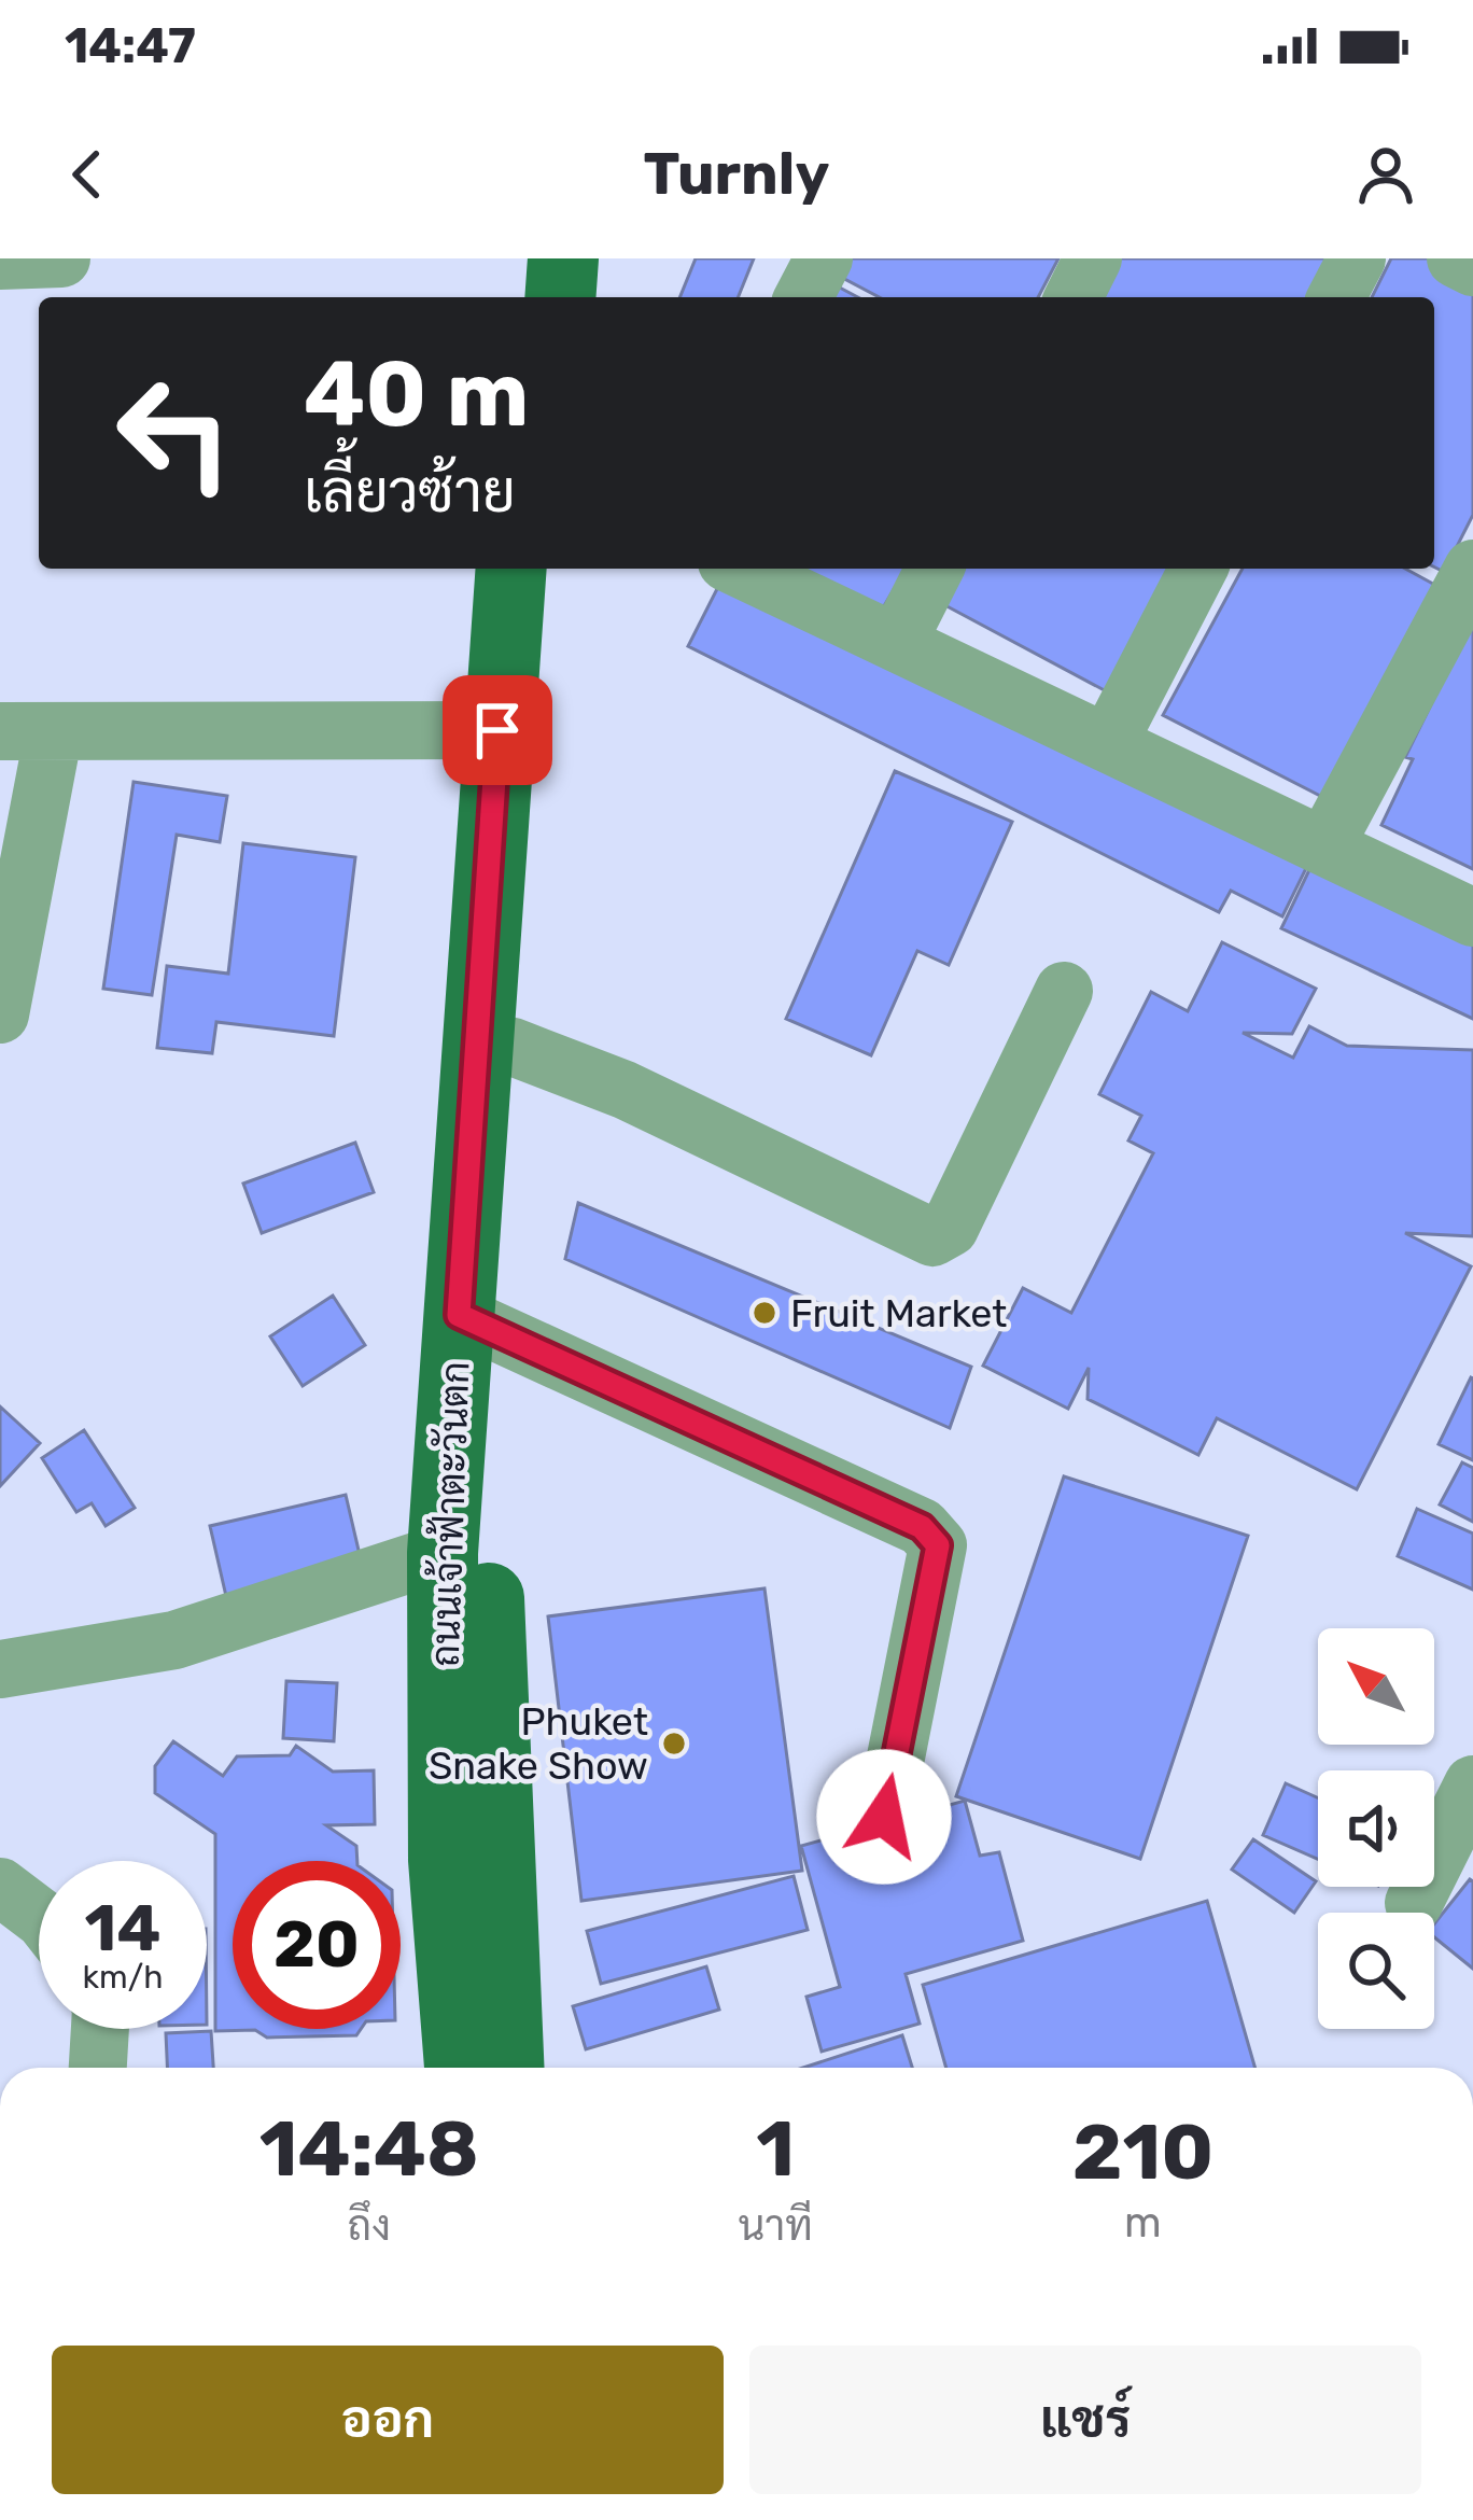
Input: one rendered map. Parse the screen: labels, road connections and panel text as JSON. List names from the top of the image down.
{
  "streets": {
    "main road": ["ถนนเจ้าฟ้าตะวันตก"]
  },
  "places": ["Fruit Market", "Phuket Snake Show"],
  "north": "top left",
  "page": {
    "status": "14:47",
    "header": "Turnly",
    "turn": ["40 m", "เลี้ยวซ้าย"],
    "speed": "14 km/h",
    "limit": "20",
    "eta": [
      "14:48",
      "ถึง",
      "1",
      "นาที",
      "210",
      "m"
    ],
    "buttons": ["ออก", "แชร์"]
  }
}
